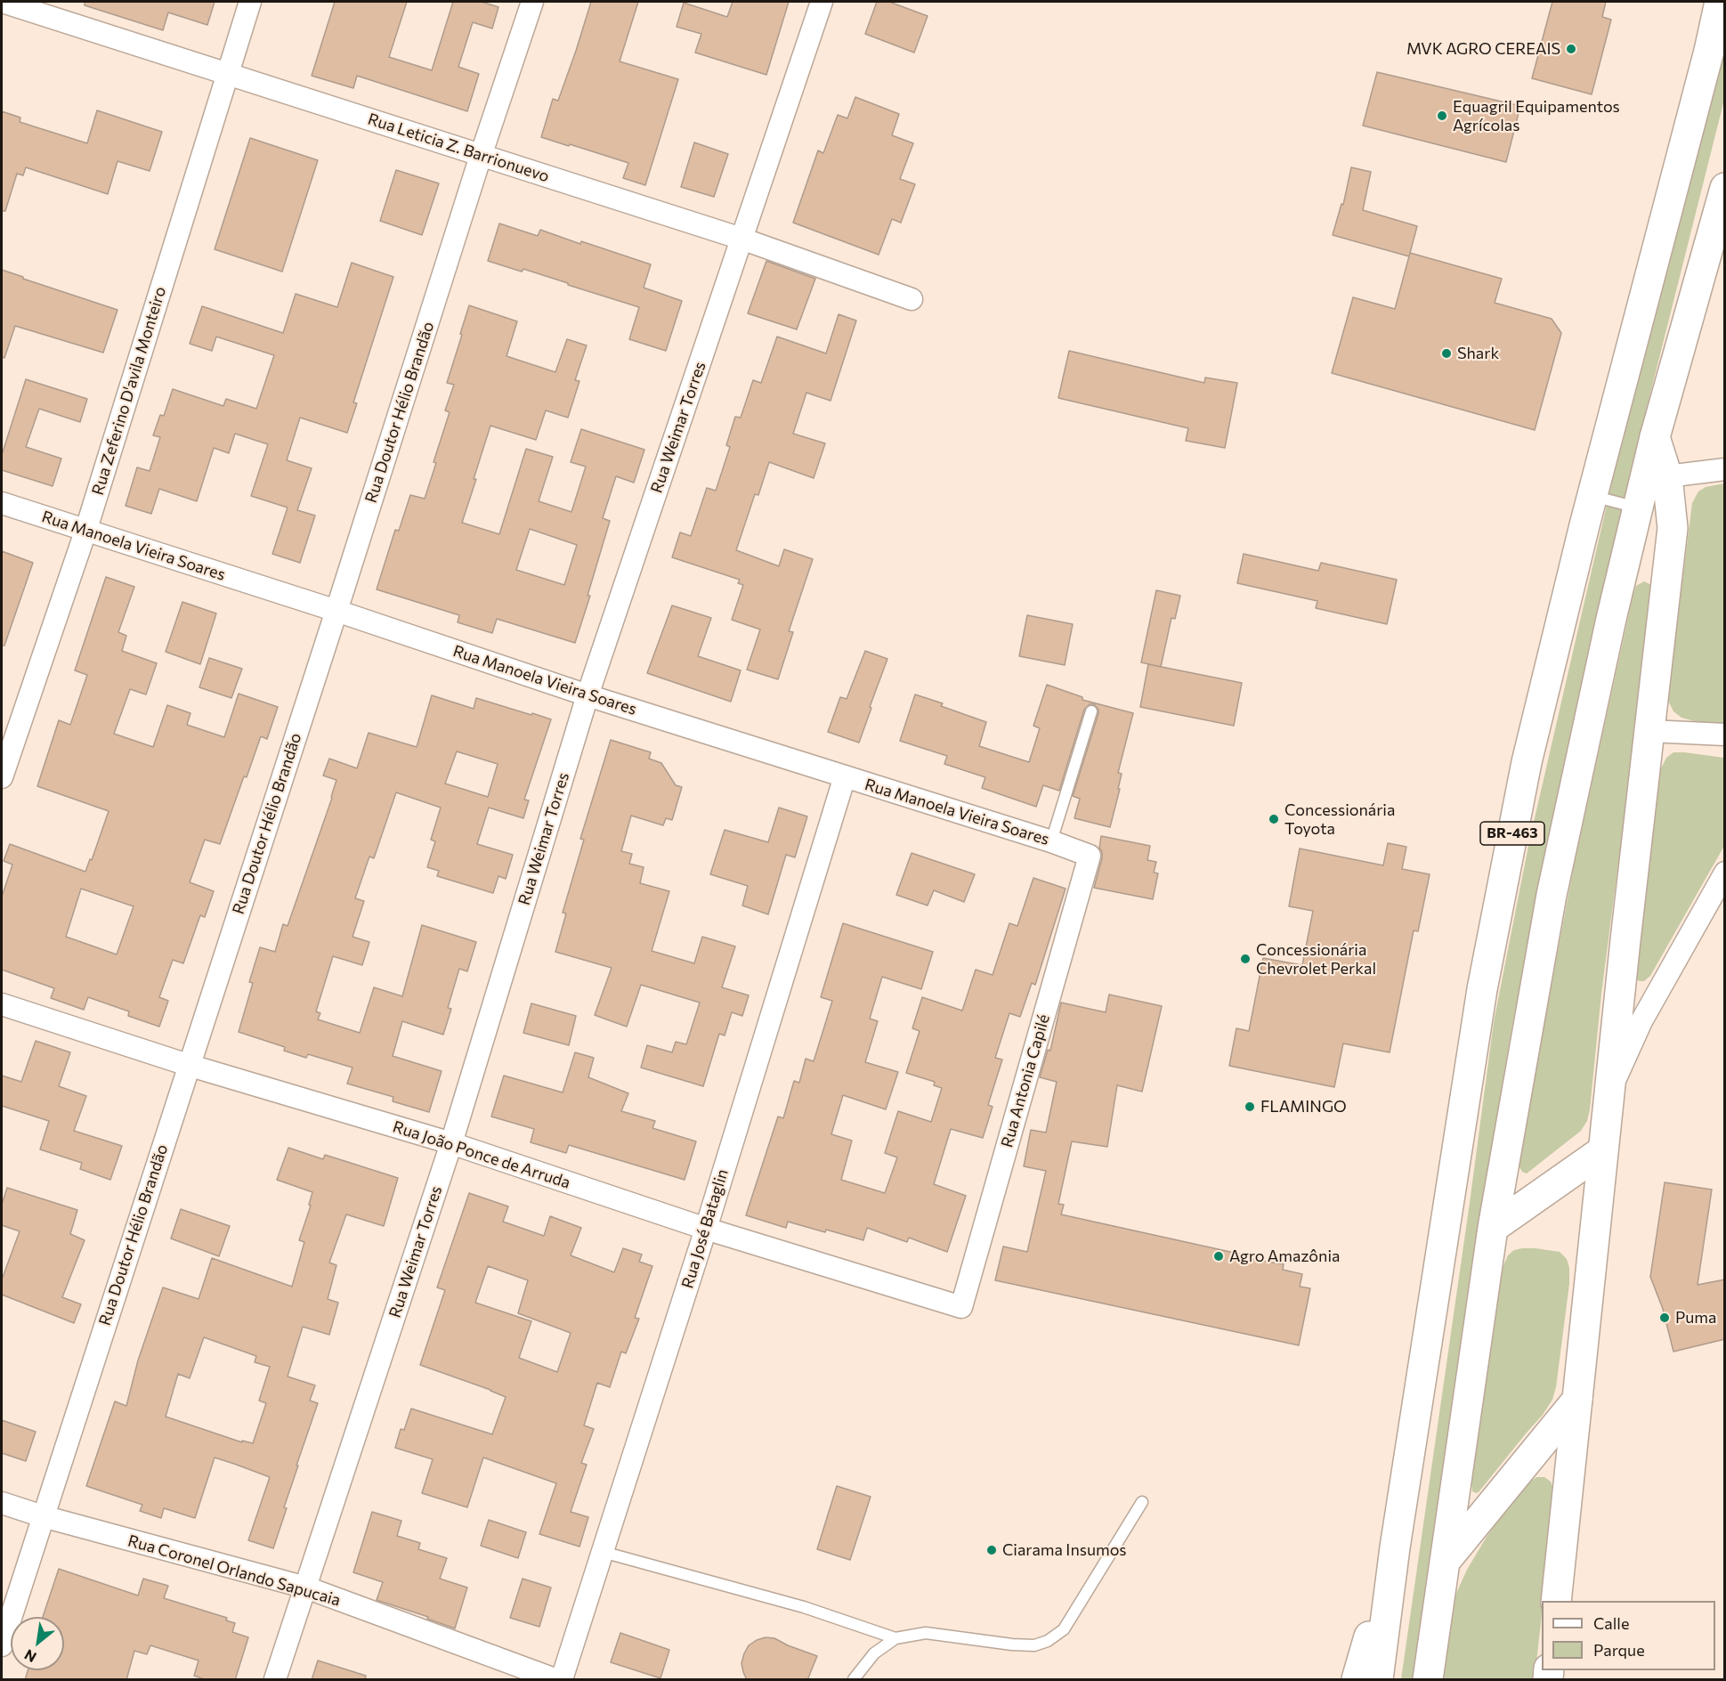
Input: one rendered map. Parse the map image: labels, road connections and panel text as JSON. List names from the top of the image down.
{
  "streets": {
    "main road": ["BR-463"],
    "street": [
      "Rua Leticia Z. Barrionuevo",
      "Rua Zeferino D'avila Monteiro",
      "Rua Doutor Hélio Brandão",
      "Rua Weimar Torres",
      "Rua Manoela Vieira Soares",
      "Rua Antonia Capilé",
      "Rua João Ponce de Arruda",
      "Rua José Bataglin",
      "Rua Coronel Orlando Sapucaia"
    ]
  },
  "crossings": [
    ["Rua Leticia Z. Barrionuevo", "Rua Zeferino D'avila Monteiro"],
    ["Rua Leticia Z. Barrionuevo", "Rua Doutor Hélio Brandão"],
    ["Rua Leticia Z. Barrionuevo", "Rua Weimar Torres"],
    ["Rua Zeferino D'avila Monteiro", "Rua Manoela Vieira Soares"],
    ["Rua Doutor Hélio Brandão", "Rua Manoela Vieira Soares"],
    ["Rua Doutor Hélio Brandão", "Rua João Ponce de Arruda"],
    ["Rua Doutor Hélio Brandão", "Rua Coronel Orlando Sapucaia"],
    ["Rua Weimar Torres", "Rua Manoela Vieira Soares"],
    ["Rua Weimar Torres", "Rua João Ponce de Arruda"],
    ["Rua Weimar Torres", "Rua Coronel Orlando Sapucaia"],
    ["Rua Manoela Vieira Soares", "Rua Antonia Capilé"],
    ["Rua Manoela Vieira Soares", "Rua José Bataglin"],
    ["Rua Antonia Capilé", "Rua João Ponce de Arruda"],
    ["Rua João Ponce de Arruda", "Rua José Bataglin"]
  ],
  "places": [
    "MVK AGRO CEREAIS",
    "Equagril Equipamentos Agrícolas",
    "Shark",
    "Concessionária Toyota",
    "Concessionária Chevrolet Perkal",
    "FLAMINGO",
    "Agro Amazônia",
    "Puma",
    "Ciarama Insumos"
  ],
  "legend": ["Calle", "Parque"],
  "north": "bottom left"
}
